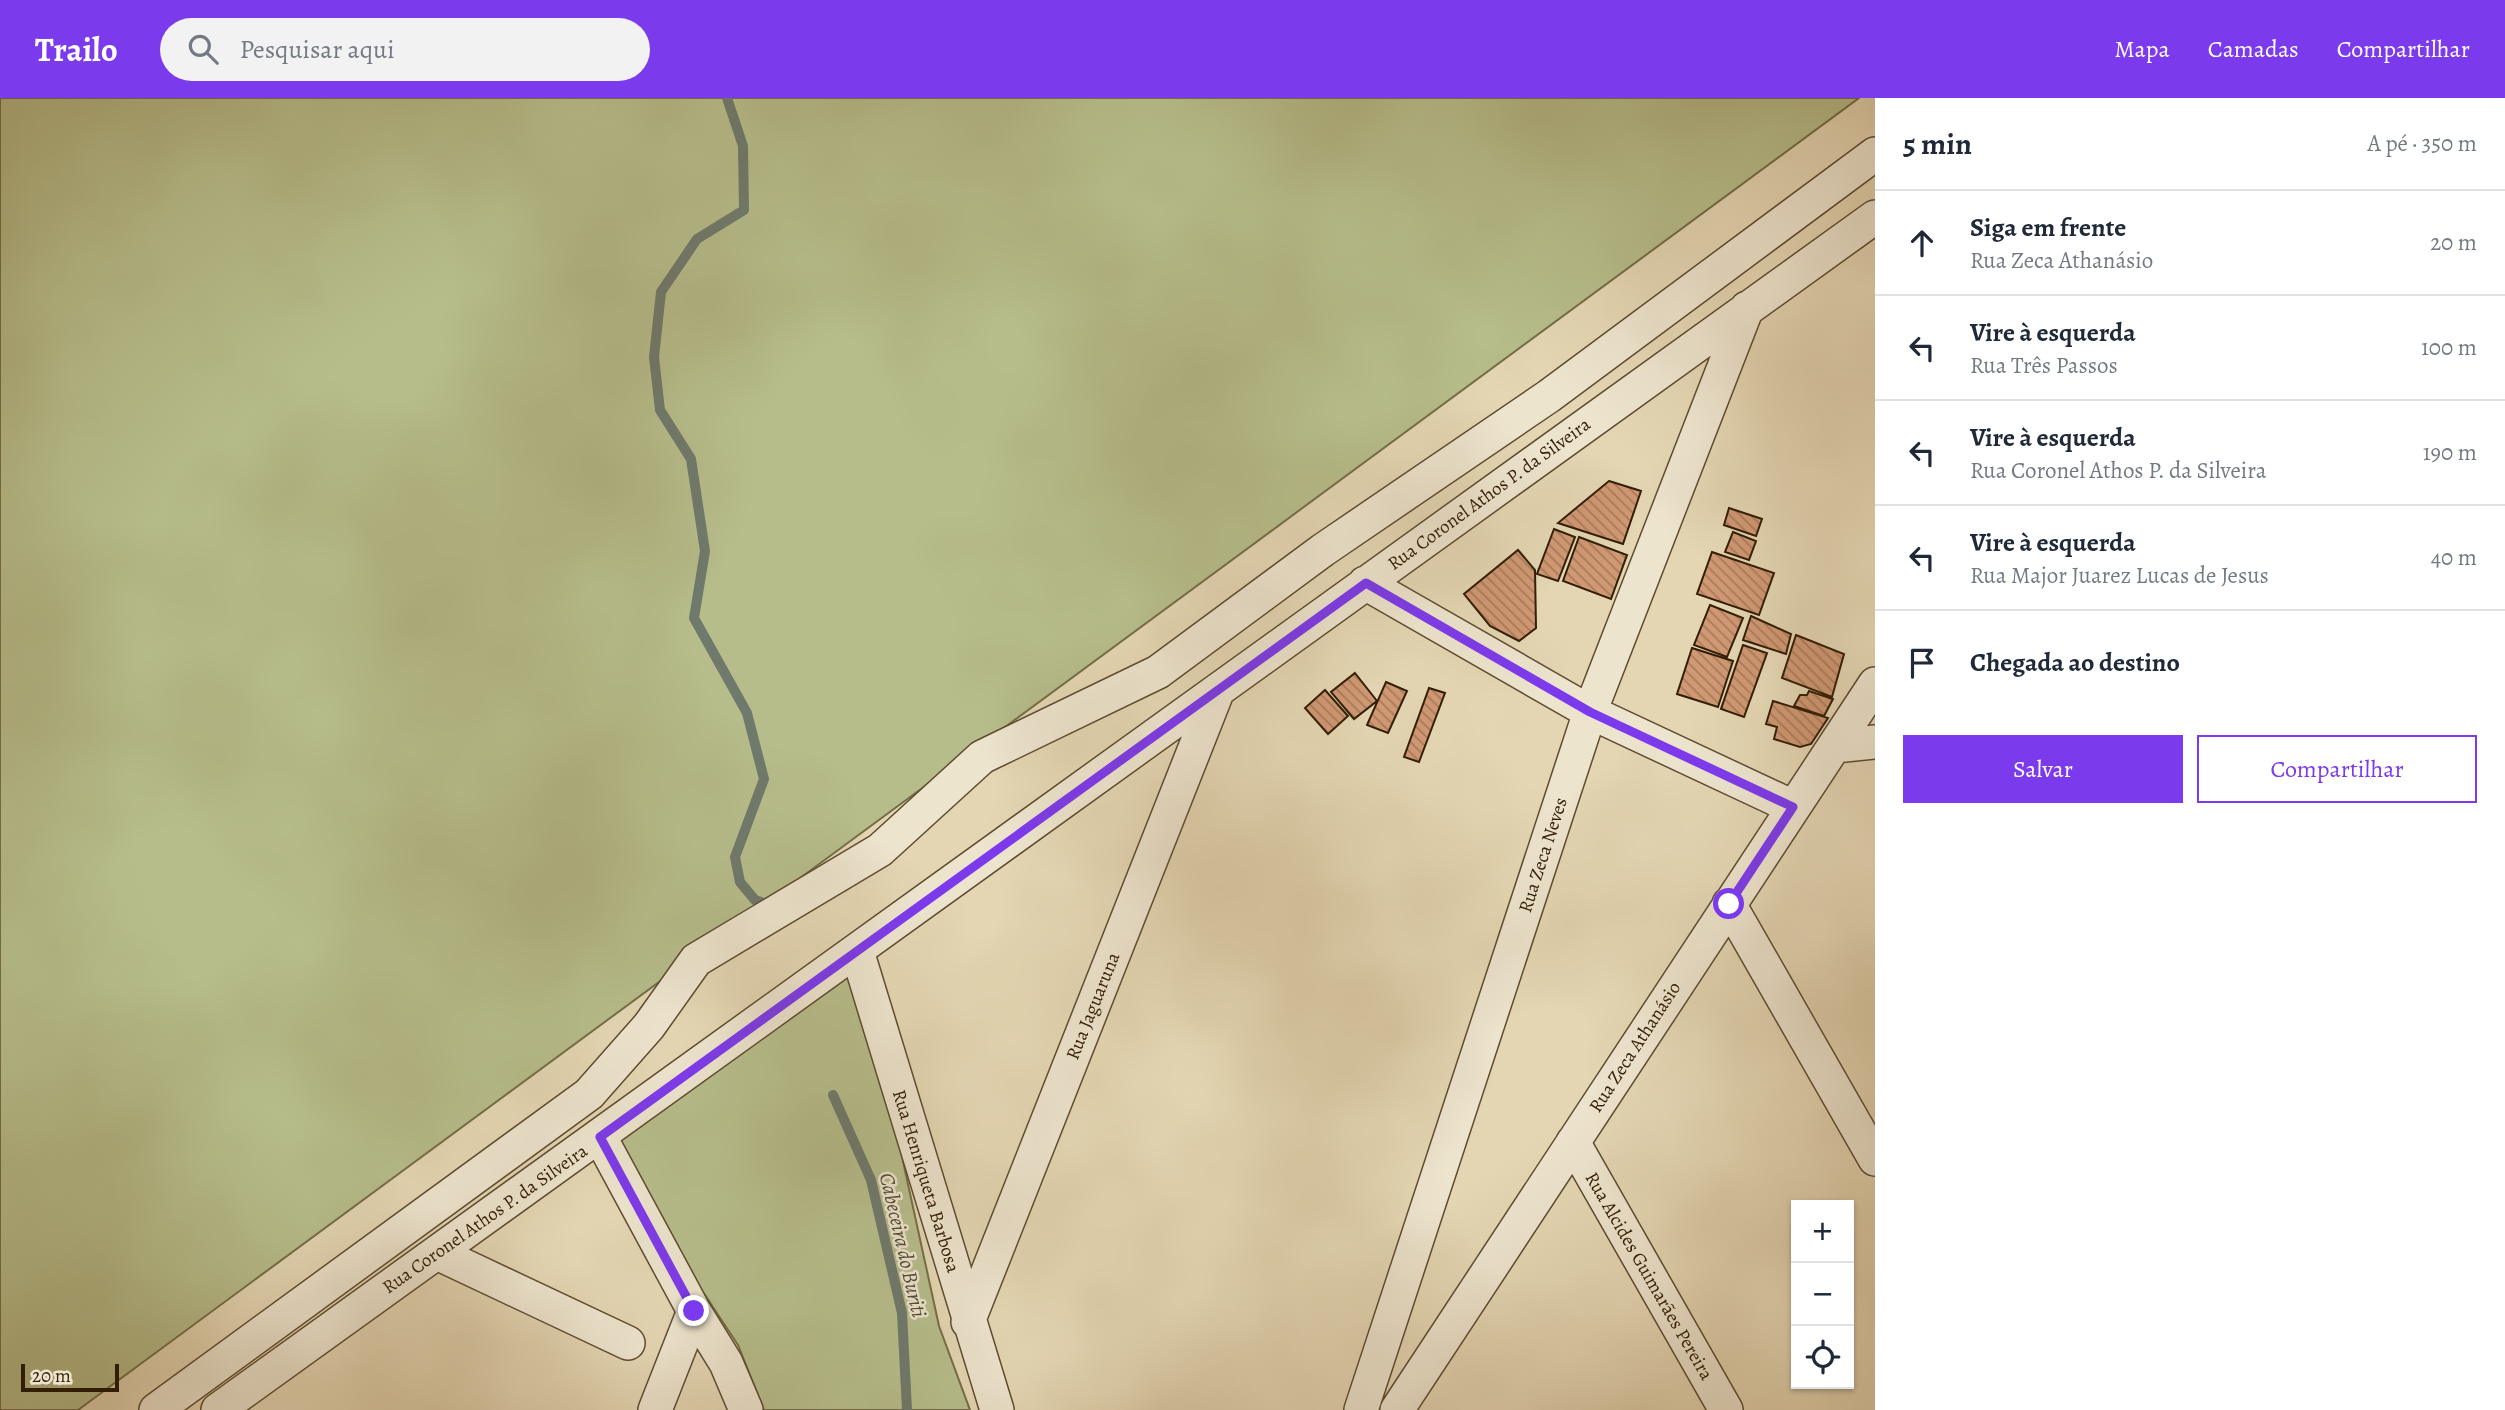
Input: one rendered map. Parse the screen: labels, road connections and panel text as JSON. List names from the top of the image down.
{
  "streets": {
    "street": [
      "Rua Coronel Athos P. da Silveira",
      "Rua Zeca Neves",
      "Rua Jaguaruna",
      "Rua Zeca Athanásio",
      "Rua Henriqueta Barbosa",
      "Rua Alcides Guimarães Pereira"
    ]
  },
  "crossings": [
    ["Rua Coronel Athos P. da Silveira", "Rua Zeca Neves"],
    ["Rua Coronel Athos P. da Silveira", "Rua Jaguaruna"],
    ["Rua Coronel Athos P. da Silveira", "Rua Henriqueta Barbosa"],
    ["Rua Jaguaruna", "Rua Henriqueta Barbosa"],
    ["Rua Zeca Athanásio", "Rua Alcides Guimarães Pereira"]
  ],
  "water": ["Cabeceira do Buriti"],
  "scale_bar": "20 m",
  "page": {
    "header": "Trailo",
    "search": "Pesquisar aqui",
    "nav": ["Mapa", "Camadas", "Compartilhar"],
    "heading": ["5 min", "A pé · 350 m"],
    "list": [
      ["Siga em frente", "Rua Zeca Athanásio", "20 m"],
      ["Vire à esquerda", "Rua Três Passos", "100 m"],
      ["Vire à esquerda", "Rua Coronel Athos P. da Silveira", "190 m"],
      ["Vire à esquerda", "Rua Major Juarez Lucas de Jesus", "40 m"],
      "Chegada ao destino"
    ],
    "buttons": ["Salvar", "Compartilhar"],
    "map_buttons": ["+", "−"],
    "scale": "20 m"
  }
}
